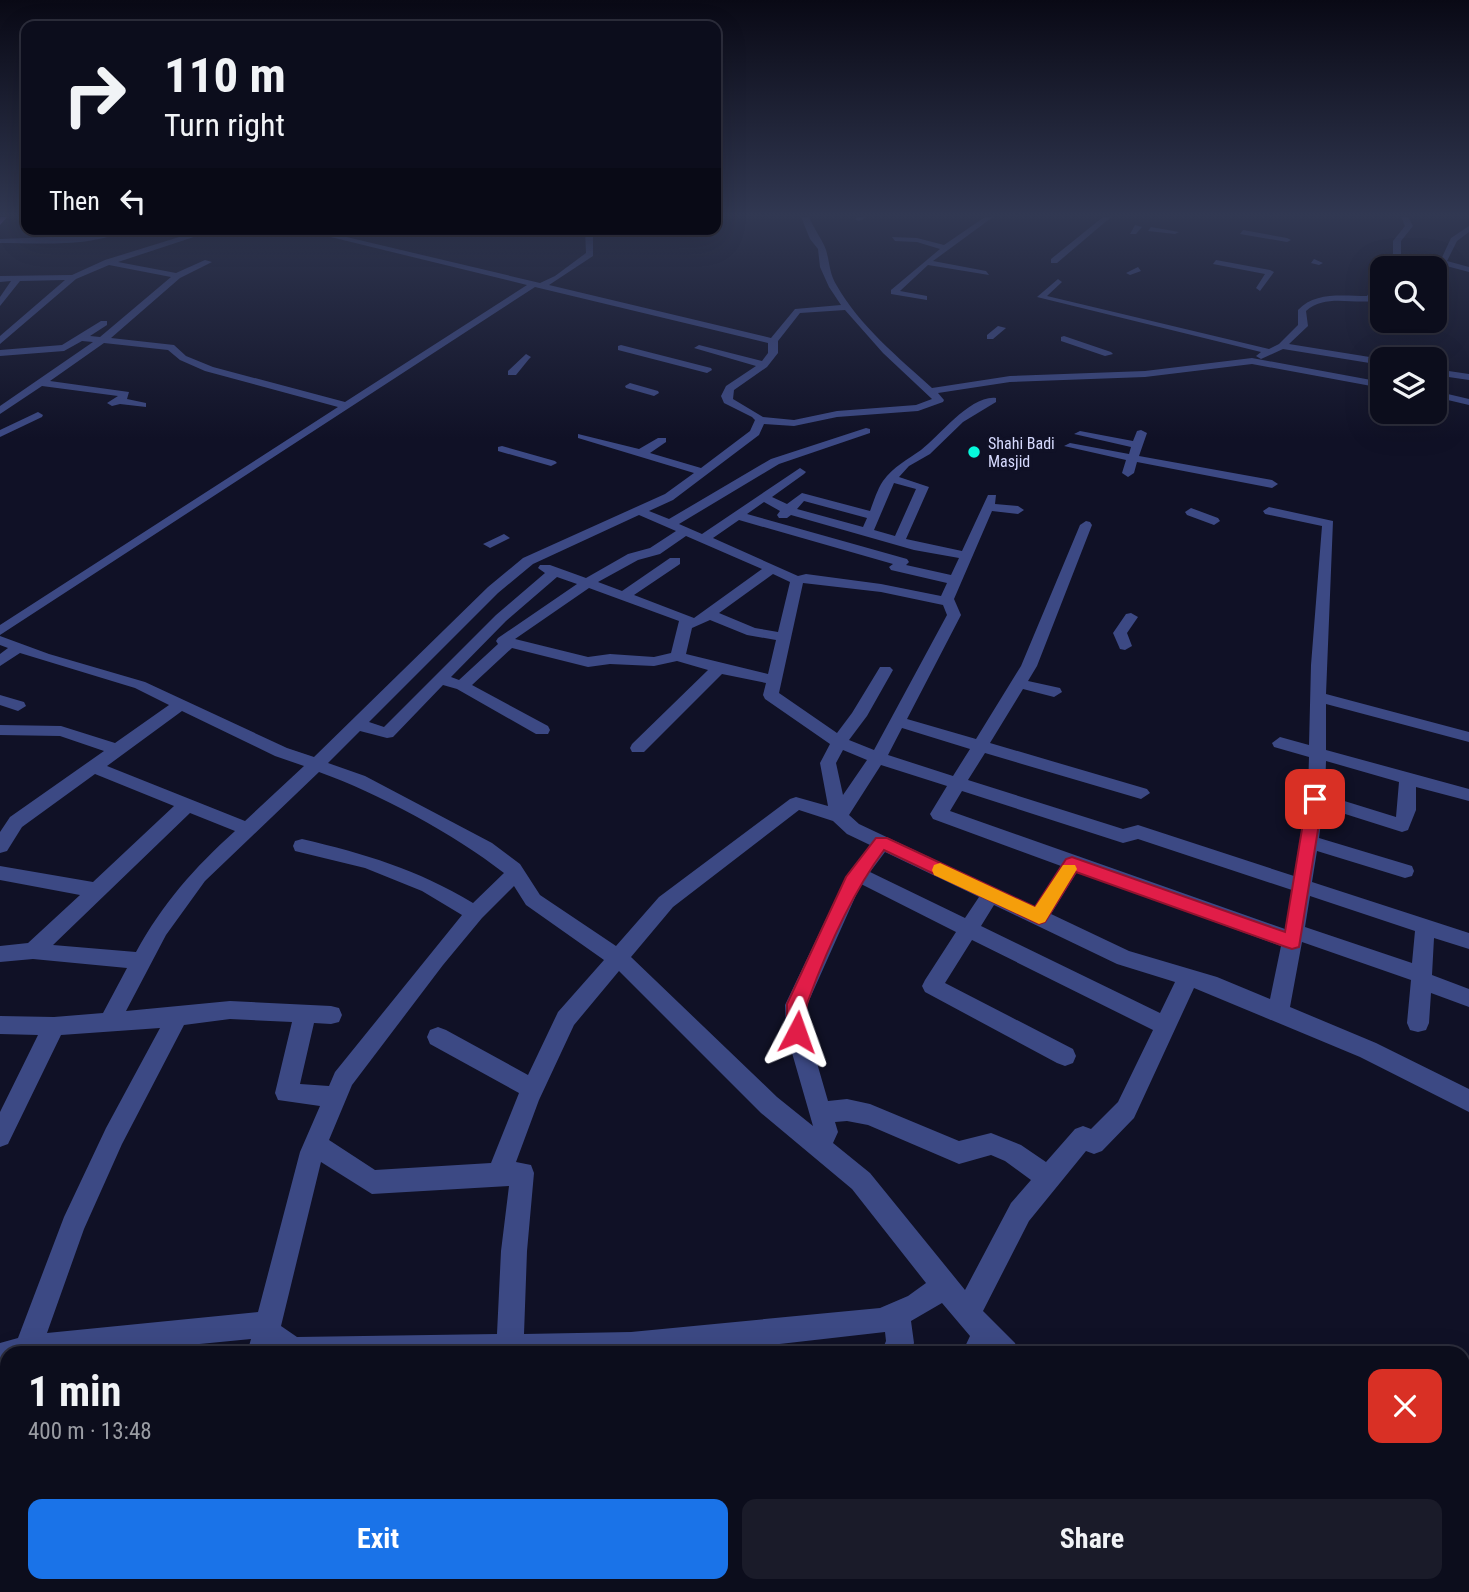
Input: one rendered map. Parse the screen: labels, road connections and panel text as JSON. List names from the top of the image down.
{
  "places": ["Shahi Badi Masjid"],
  "page": {
    "turn": ["110 m", "Turn right"],
    "then": "Then",
    "heading": ["1 min", "400 m · 13:48"],
    "buttons": ["Exit", "Share"]
  }
}
